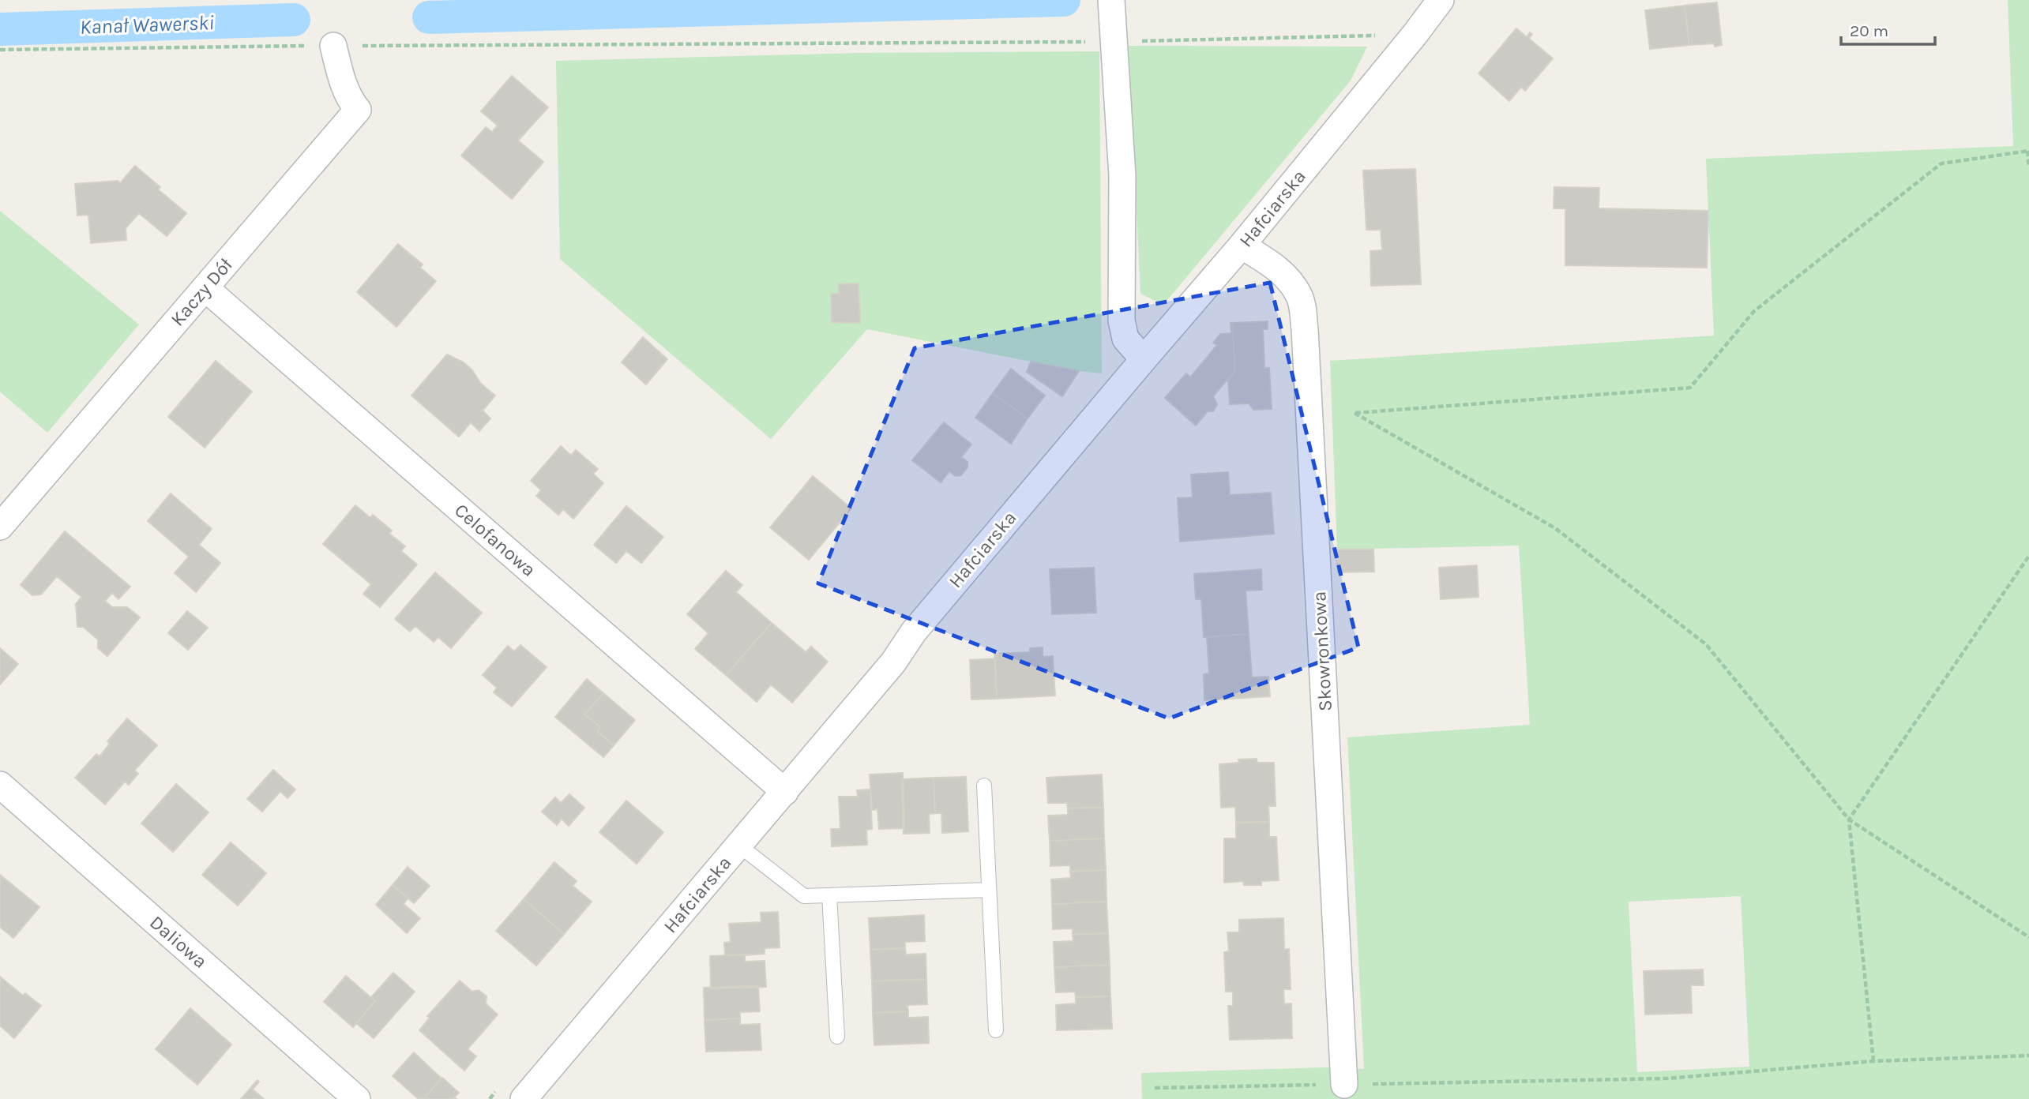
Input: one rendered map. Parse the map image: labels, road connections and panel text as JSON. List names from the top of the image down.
{
  "streets": {
    "street": [
      "Hafciarska",
      "Kaczy Dół",
      "Celofanowa",
      "Skowronkowa",
      "Daliowa"
    ]
  },
  "crossings": [
    ["Hafciarska", "Celofanowa"],
    ["Hafciarska", "Skowronkowa"],
    ["Kaczy Dół", "Celofanowa"]
  ],
  "water": ["Kanał Wawerski"],
  "scale_bar": "20 m"
}
